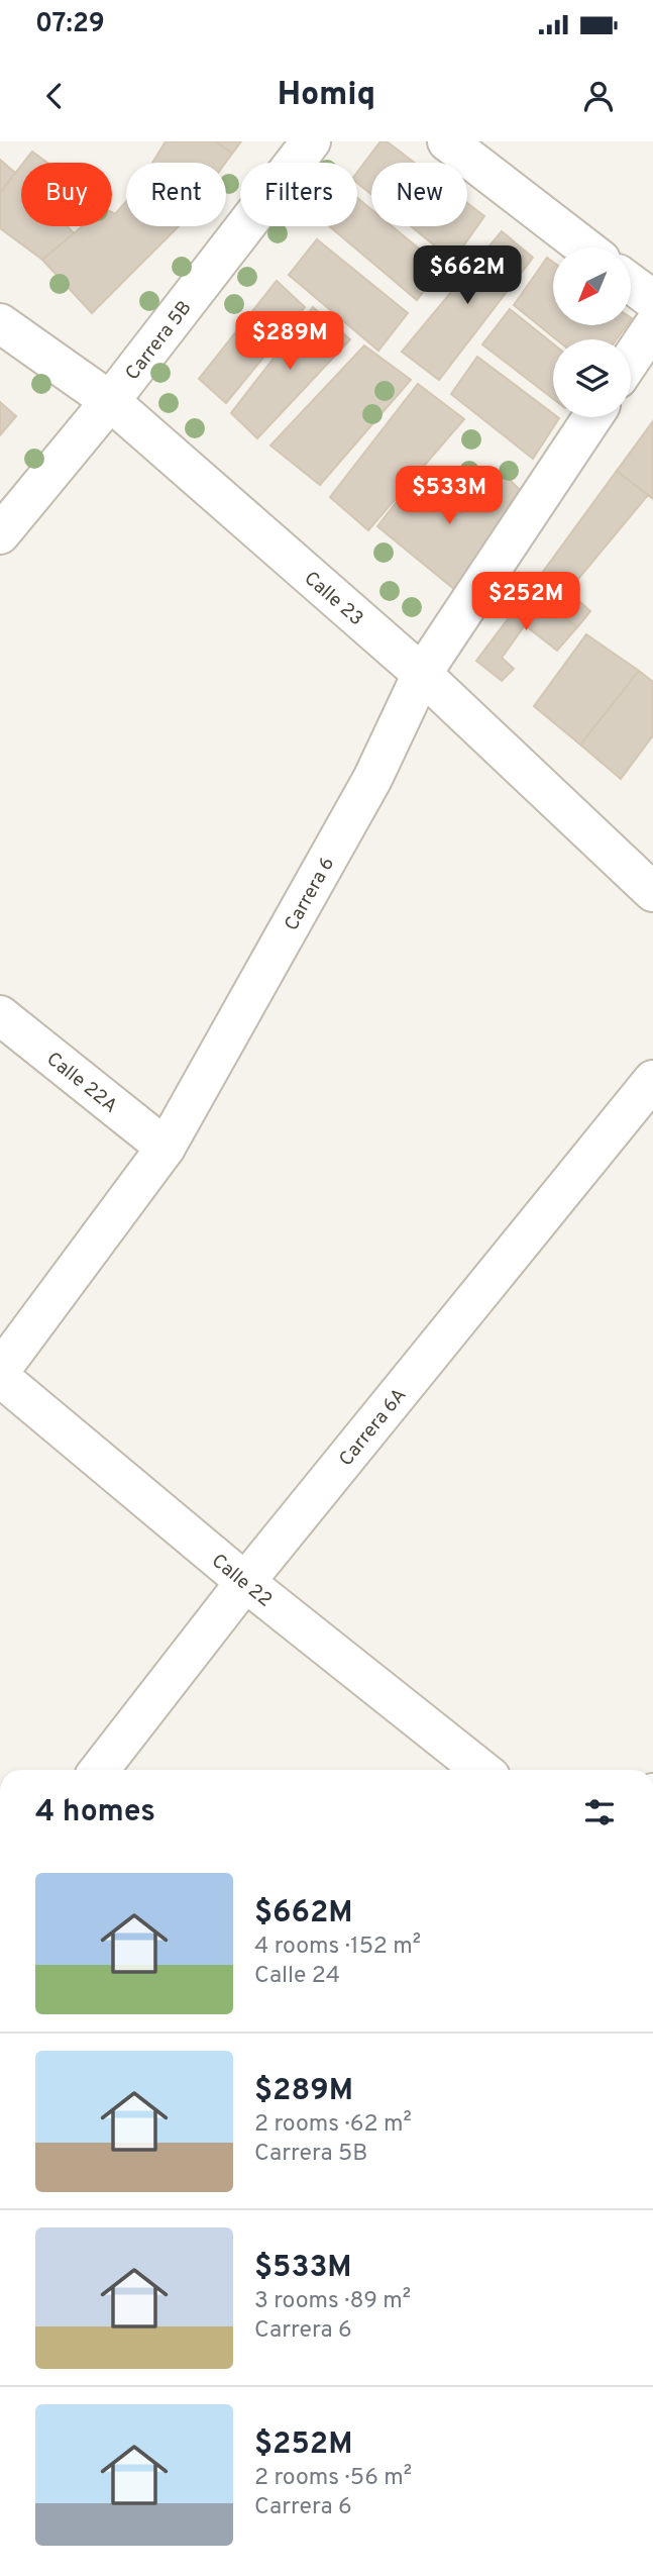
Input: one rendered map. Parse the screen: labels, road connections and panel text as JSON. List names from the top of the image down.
{
  "streets": {
    "street": [
      "Carrera 5B",
      "Calle 23",
      "Carrera 6",
      "Calle 22A",
      "Carrera 6A",
      "Calle 22"
    ]
  },
  "crossings": [
    ["Carrera 5B", "Calle 23"],
    ["Calle 23", "Carrera 6"],
    ["Carrera 6", "Calle 22A"],
    ["Carrera 6A", "Calle 22"]
  ],
  "north": "bottom left",
  "page": {
    "status": "07:29",
    "header": "Homiq",
    "chip": [
      "Buy",
      "Rent",
      "Filters",
      "New"
    ],
    "price": [
      "$662M",
      "$289M",
      "$533M",
      "$252M"
    ],
    "heading": "4 homes",
    "list": [
      {
        "name": "$662M",
        "note": "4 rooms · 152 m² · Calle 24"
      },
      {
        "name": "$289M",
        "note": "2 rooms · 62 m² · Carrera 5B"
      },
      {
        "name": "$533M",
        "note": "3 rooms · 89 m² · Carrera 6"
      },
      {
        "name": "$252M",
        "note": "2 rooms · 56 m² · Carrera 6"
      }
    ]
  }
}
